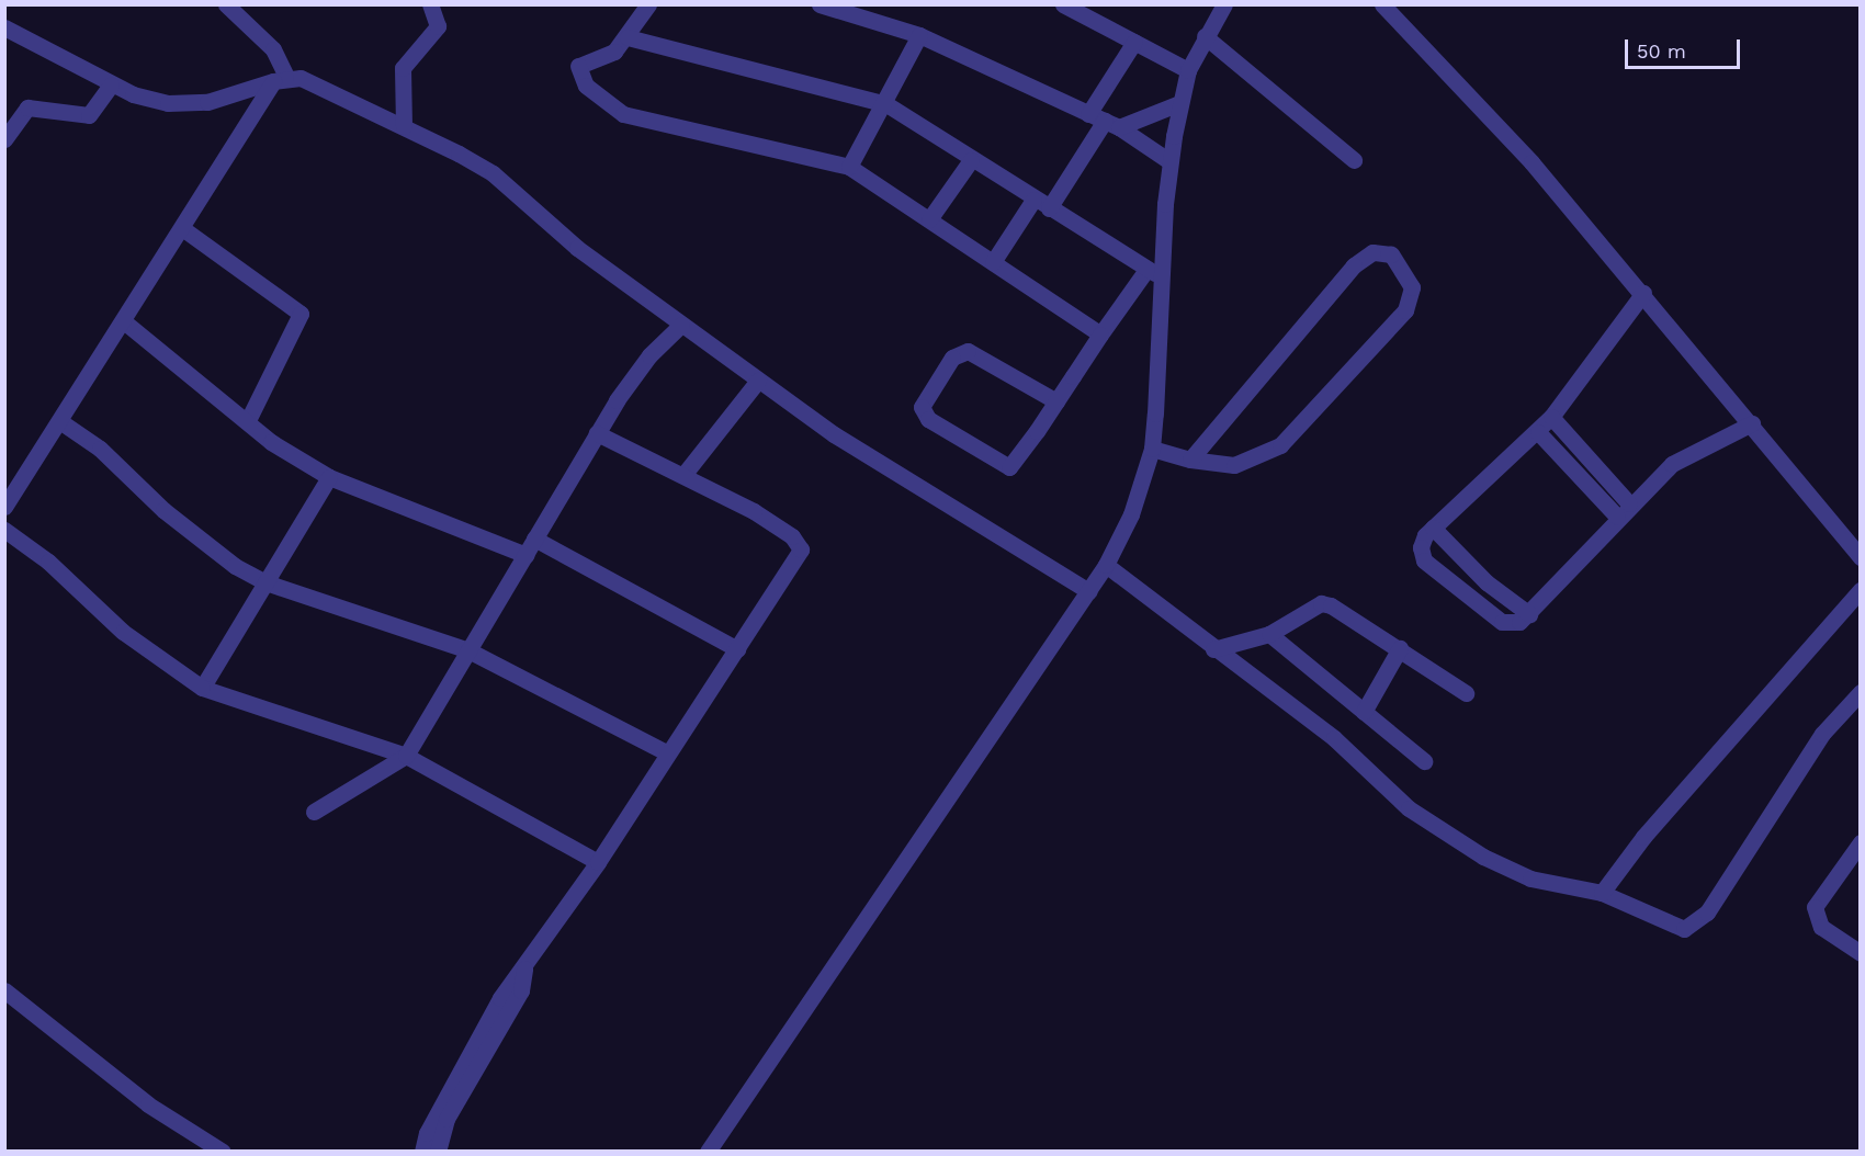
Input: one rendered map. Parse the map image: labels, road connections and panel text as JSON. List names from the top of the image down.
{
  "scale_bar": "50 m"
}
